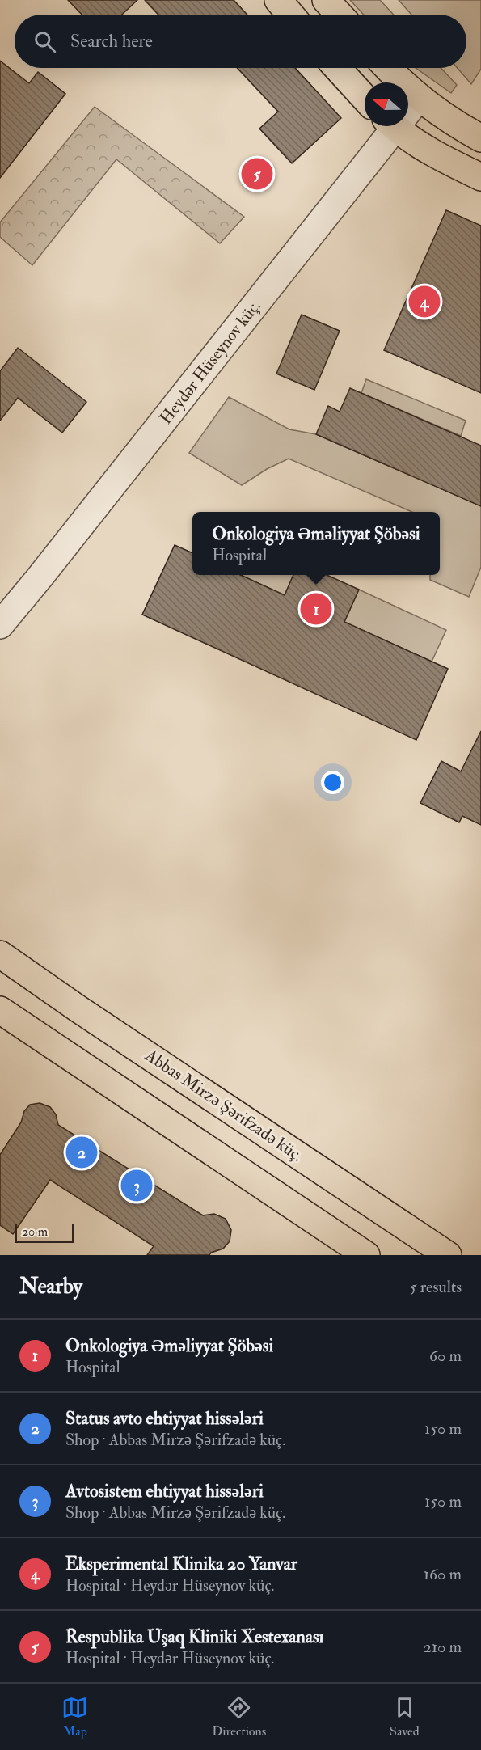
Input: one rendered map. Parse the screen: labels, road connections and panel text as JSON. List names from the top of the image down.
{
  "streets": {
    "main road": ["Abbas Mirzə Şərifzadə küç."],
    "street": ["Heydər Hüseynov küç."]
  },
  "scale_bar": "20 m",
  "north": "left",
  "page": {
    "search": "Search here",
    "pins": [
      "5",
      "4",
      "1",
      "2",
      "3"
    ],
    "popup": ["Onkologiya Əməliyyat Şöbəsi", "Hospital"],
    "scale": "20 m",
    "heading": ["Nearby", "5 results"],
    "list": [
      {
        "mark": "1",
        "name": "Onkologiya Əməliyyat Şöbəsi",
        "note": "Hospital",
        "value": "60 m"
      },
      {
        "mark": "2",
        "name": "Status avto ehtiyyat hissələri",
        "note": "Shop · Abbas Mirzə Şərifzadə küç.",
        "value": "150 m"
      },
      {
        "mark": "3",
        "name": "Avtosistem ehtiyyat hissələri",
        "note": "Shop · Abbas Mirzə Şərifzadə küç.",
        "value": "150 m"
      },
      {
        "mark": "4",
        "name": "Eksperimental Klinika 20 Yanvar",
        "note": "Hospital · Heydər Hüseynov küç.",
        "value": "160 m"
      },
      {
        "mark": "5",
        "name": "Respublika Uşaq Kliniki Xestexanası",
        "note": "Hospital · Heydər Hüseynov küç.",
        "value": "210 m"
      }
    ],
    "nav": ["Map", "Directions", "Saved"]
  }
}
